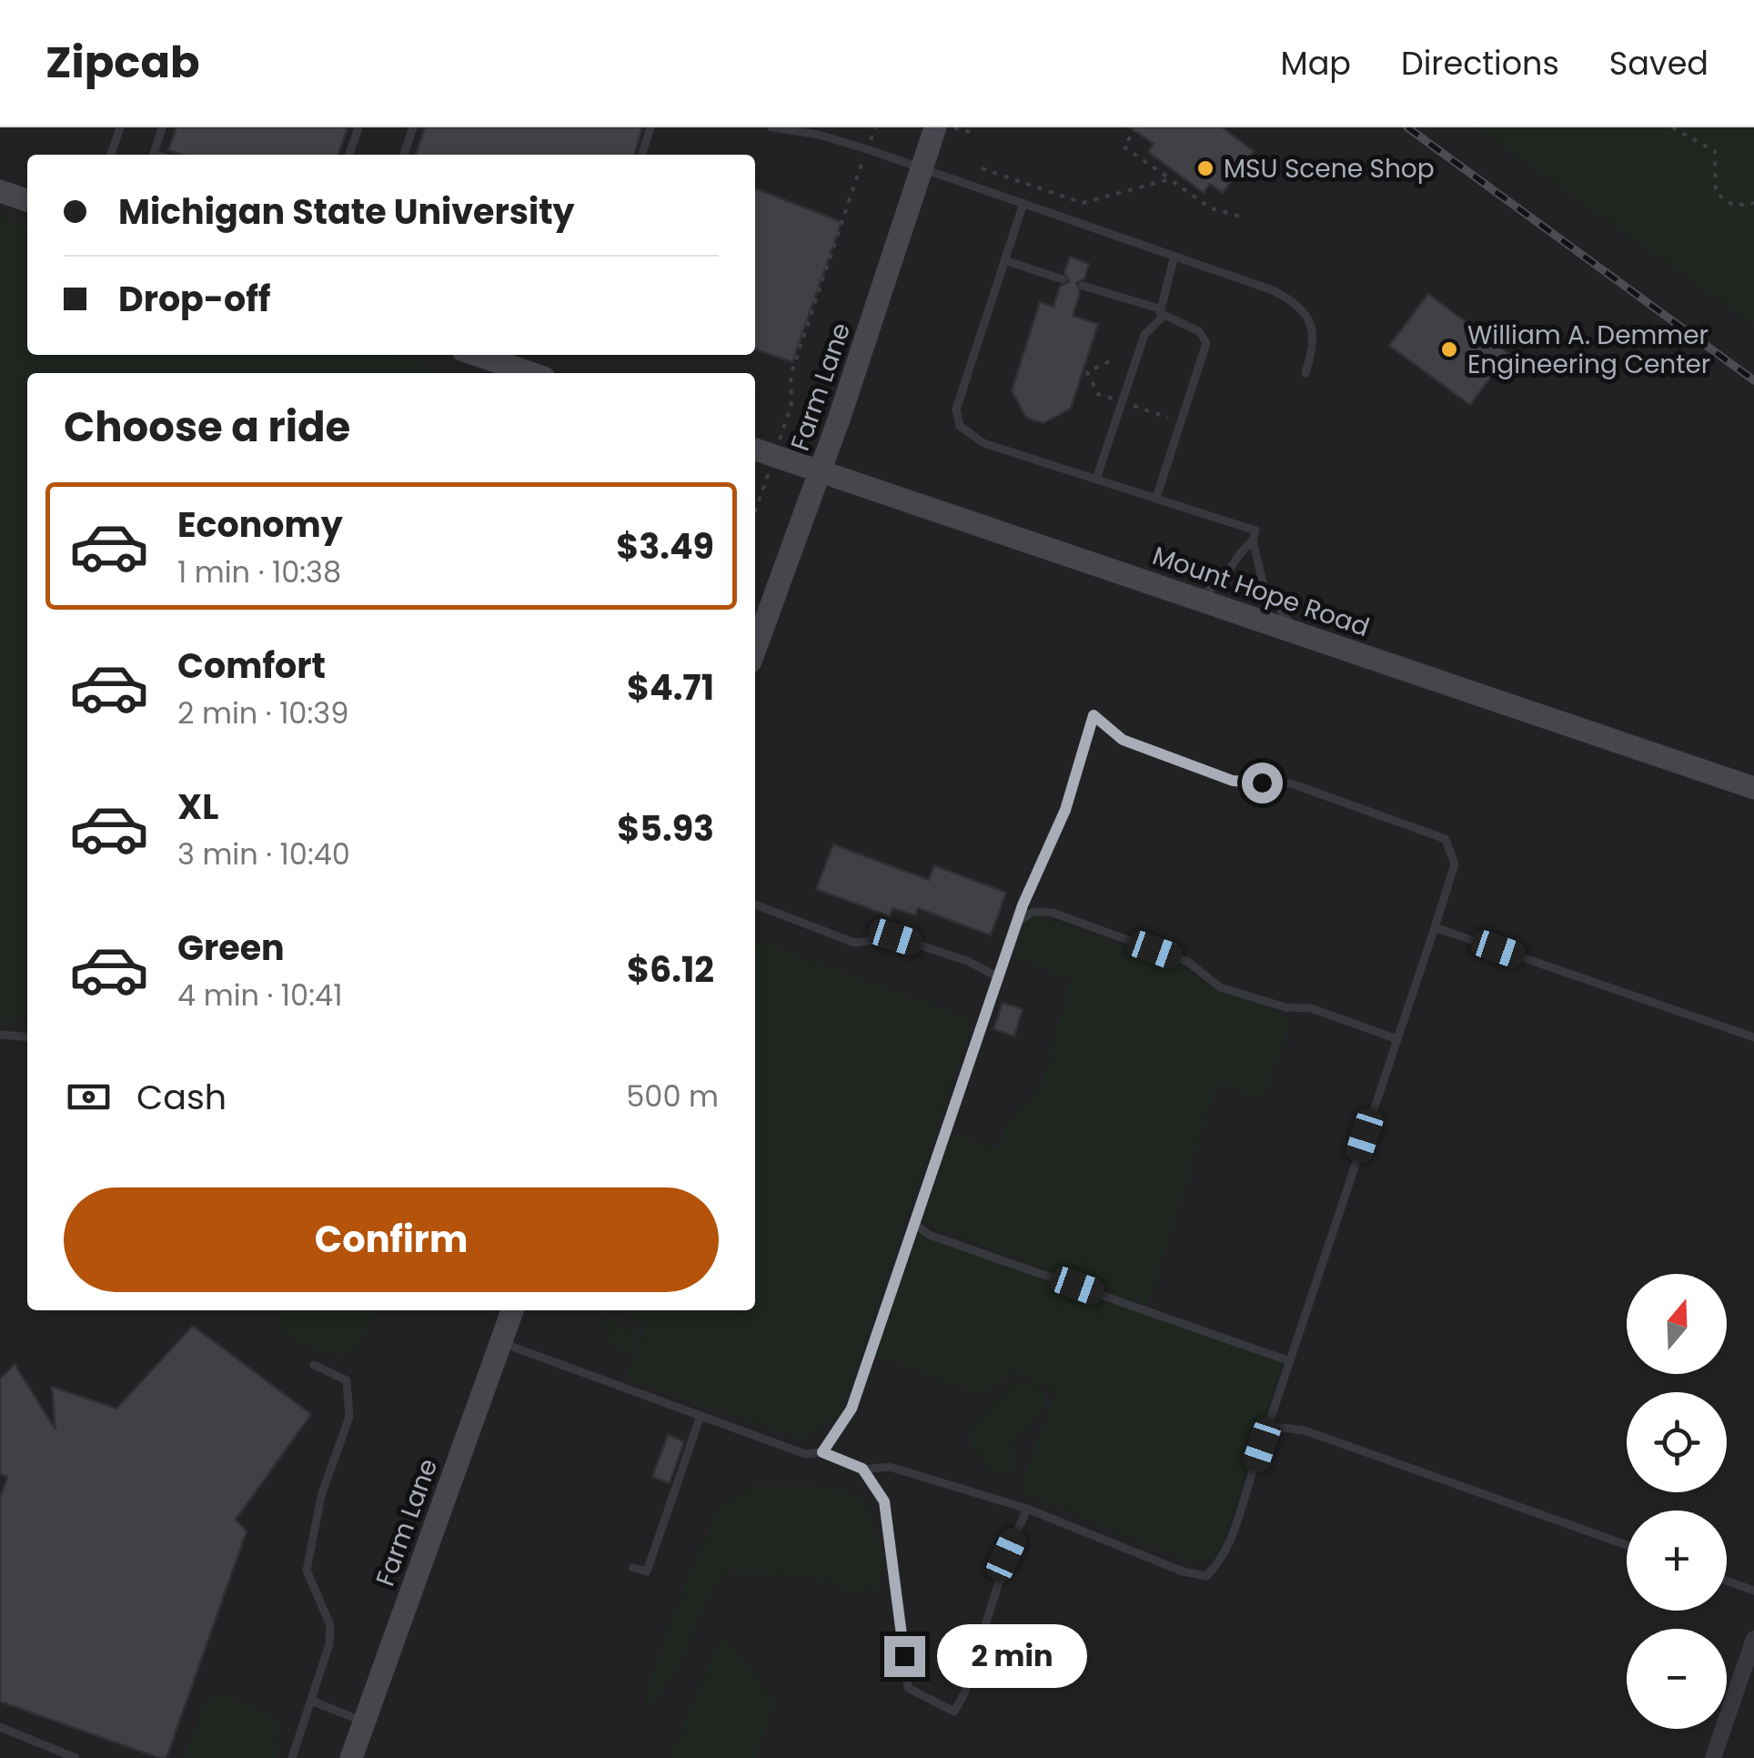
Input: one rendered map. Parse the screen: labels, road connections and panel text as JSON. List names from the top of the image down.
{
  "streets": {
    "street": ["Farm Lane", "Mount Hope Road"]
  },
  "crossings": [
    ["Farm Lane", "Mount Hope Road"]
  ],
  "places": ["MSU Scene Shop", "William A. Demmer Engineering Center"],
  "north": "top",
  "page": {
    "header": "Zipcab",
    "nav": ["Map", "Directions", "Saved"],
    "banner": ["Michigan State University", "Drop-off"],
    "heading": "Choose a ride",
    "list": [
      {
        "name": "Economy",
        "note": "1 min · 10:38",
        "value": "$3.49"
      },
      {
        "name": "Comfort",
        "note": "2 min · 10:39",
        "value": "$4.71"
      },
      {
        "name": "XL",
        "note": "3 min · 10:40",
        "value": "$5.93"
      },
      {
        "name": "Green",
        "note": "4 min · 10:41",
        "value": "$6.12"
      }
    ],
    "pay": ["Cash", "500 m"],
    "buttons": "Confirm",
    "map_buttons": ["+", "−"],
    "bubble": "2 min"
  }
}
